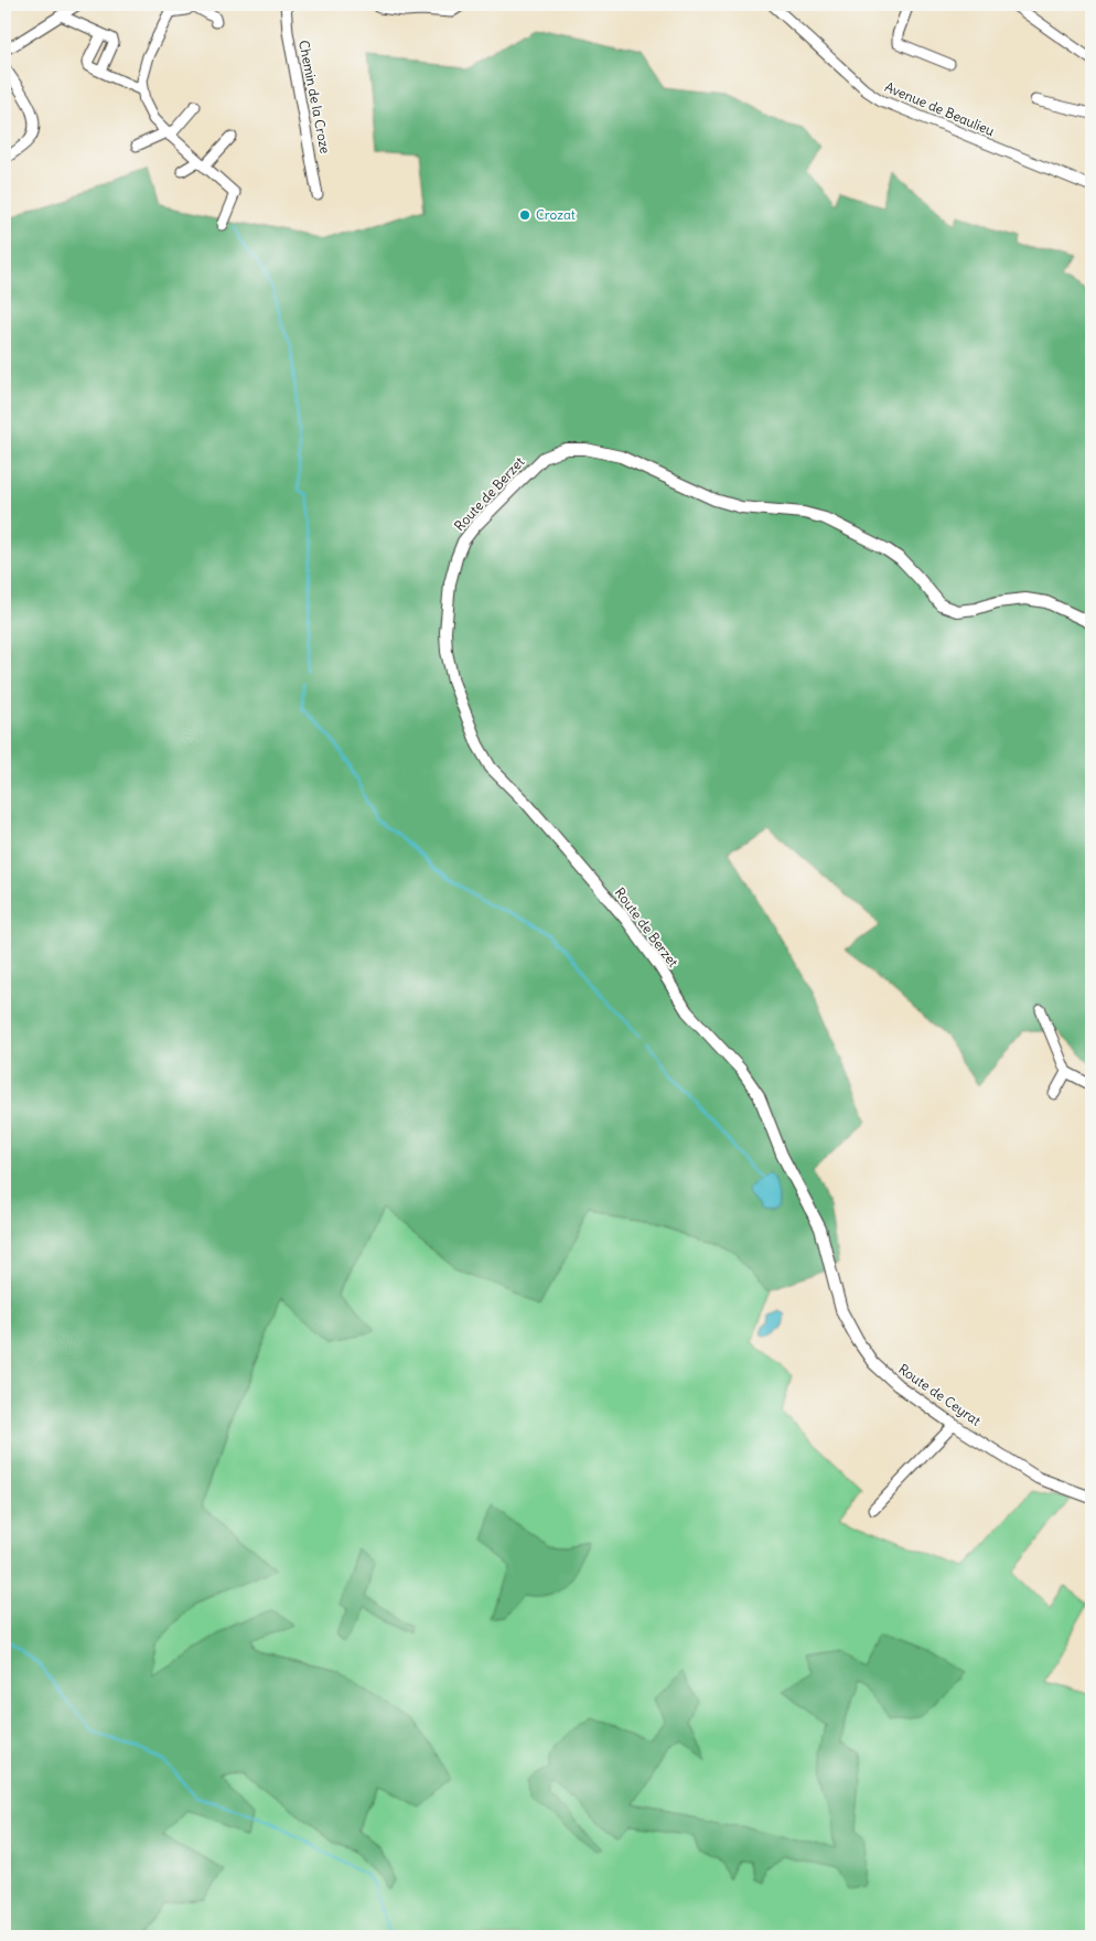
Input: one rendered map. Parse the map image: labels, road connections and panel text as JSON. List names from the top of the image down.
{
  "streets": {
    "street": [
      "Chemin de la Croze",
      "Avenue de Beaulieu",
      "Route de Berzet",
      "Route de Ceyrat"
    ]
  },
  "crossings": [
    ["Route de Berzet", "Route de Ceyrat"]
  ],
  "places": ["Crozat"]
}
